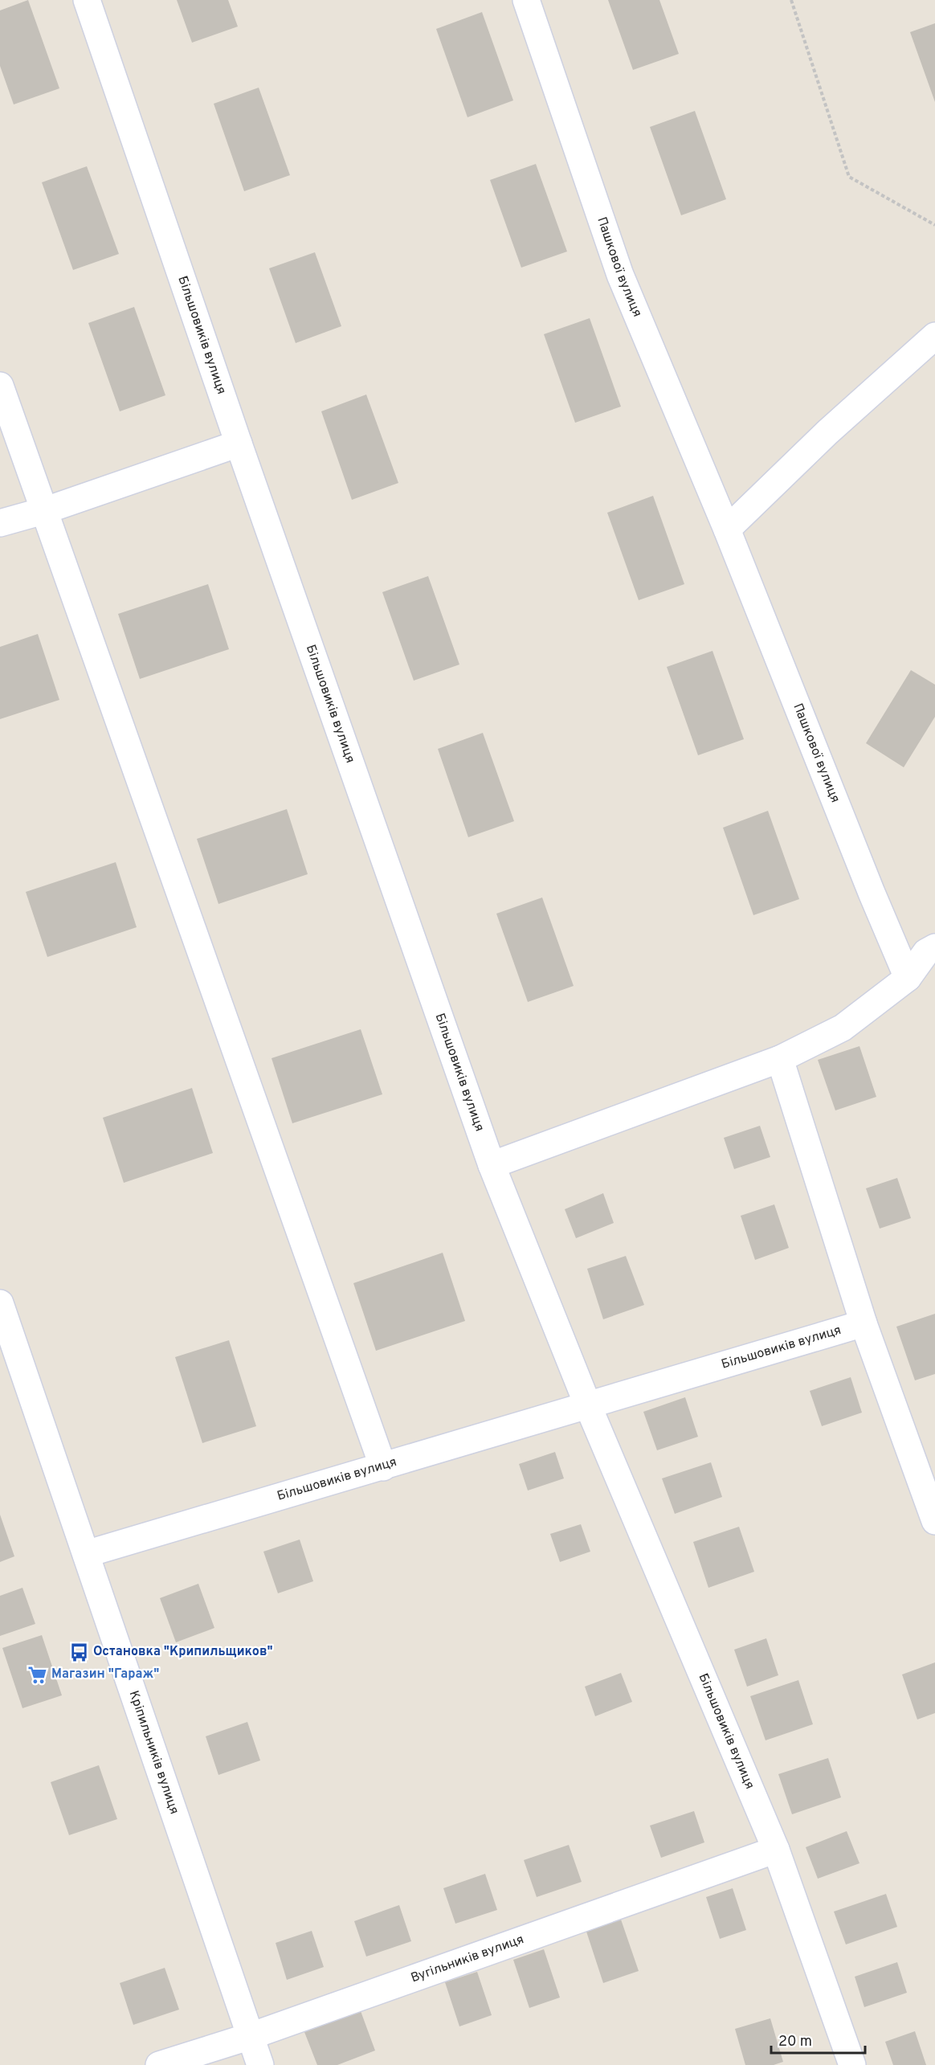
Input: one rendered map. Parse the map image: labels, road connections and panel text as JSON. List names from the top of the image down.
{
  "streets": {
    "street": [
      "Пашкової вулиця",
      "Більшовиків вулиця",
      "Кріпильників вулиця",
      "Вугільників вулиця"
    ]
  },
  "crossings": [
    ["Більшовиків вулиця", "Кріпильників вулиця"],
    ["Більшовиків вулиця", "Вугільників вулиця"],
    ["Кріпильників вулиця", "Вугільників вулиця"]
  ],
  "places": {
    "bus stop": ["Остановка \"Крипильщиков\""],
    "supermarket": ["Магазин \"Гараж\""]
  },
  "scale_bar": "20 m"
}
